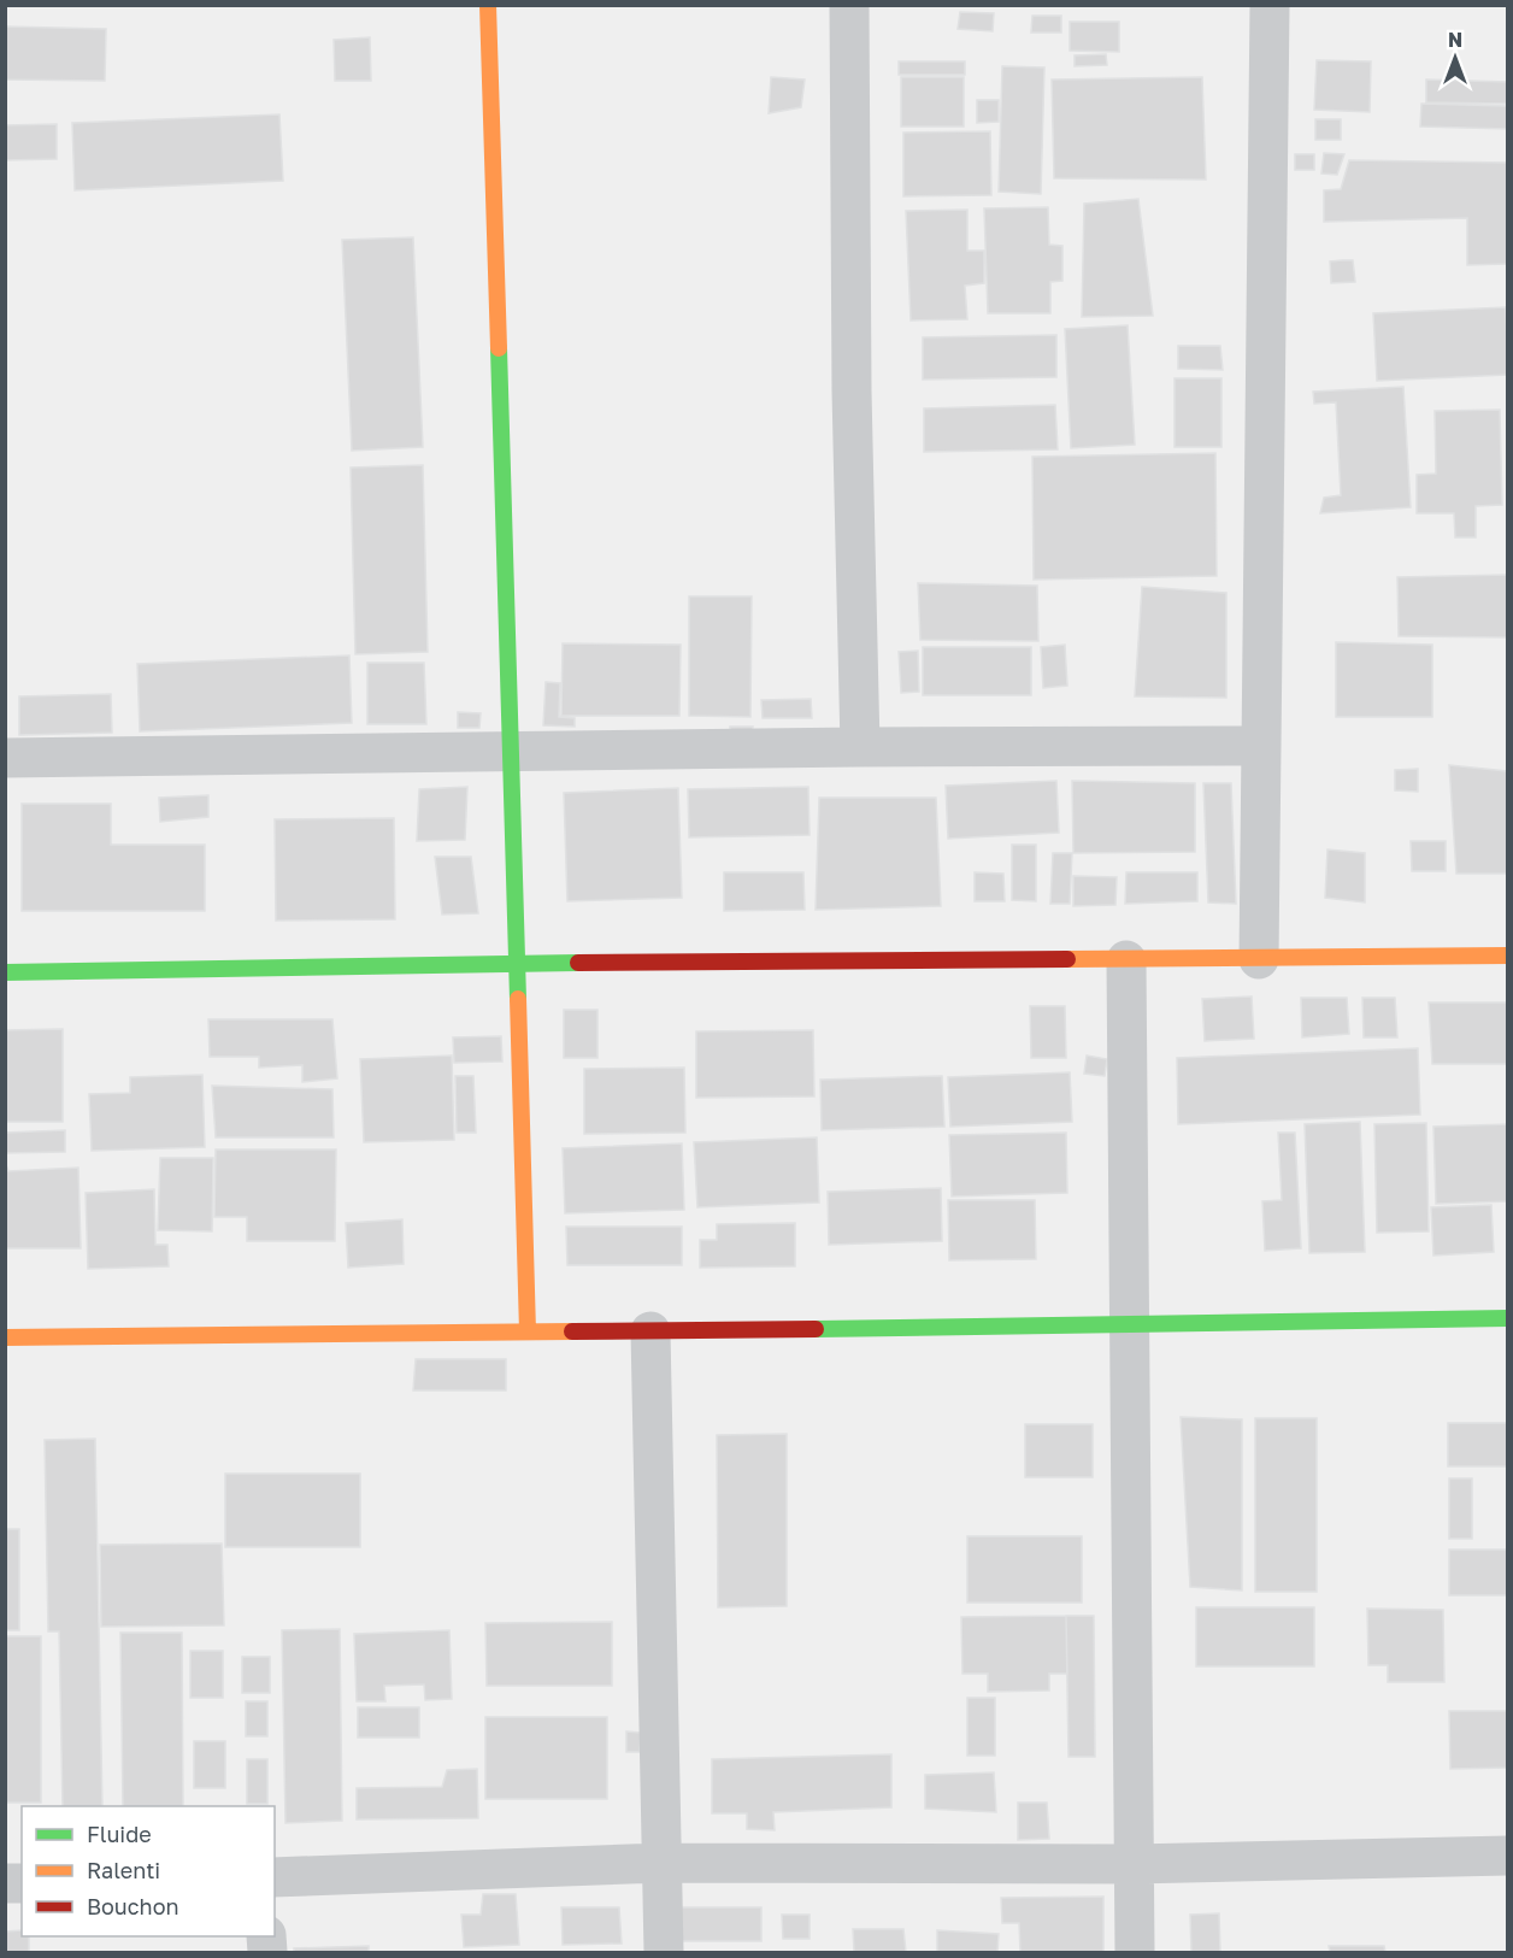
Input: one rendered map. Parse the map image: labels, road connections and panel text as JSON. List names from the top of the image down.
{
  "legend": ["Fluide", "Ralenti", "Bouchon"],
  "north": "top"
}
